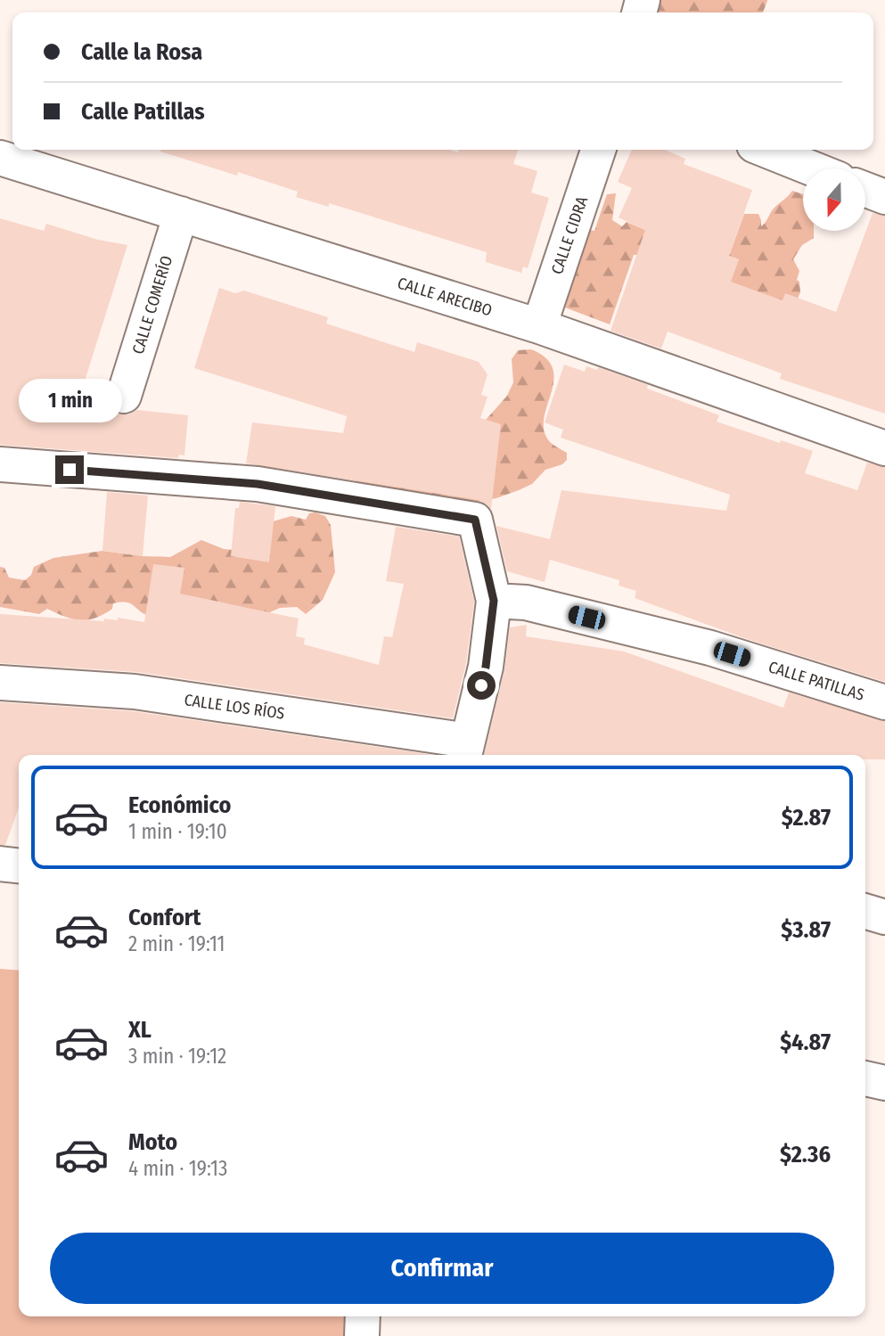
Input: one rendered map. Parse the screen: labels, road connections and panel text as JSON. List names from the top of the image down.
{
  "streets": {
    "street": [
      "CALLE CIDRA",
      "CALLE ARECIBO",
      "CALLE COMERÍO",
      "CALLE PATILLAS",
      "CALLE LOS RÍOS"
    ]
  },
  "crossings": [
    ["CALLE CIDRA", "CALLE ARECIBO"],
    ["CALLE ARECIBO", "CALLE COMERÍO"]
  ],
  "north": "bottom",
  "page": {
    "banner": ["Calle la Rosa", "Calle Patillas"],
    "bubble": "1 min",
    "list": [
      {
        "name": "Económico",
        "note": "1 min · 19:10",
        "value": "$2.87"
      },
      {
        "name": "Confort",
        "note": "2 min · 19:11",
        "value": "$3.87"
      },
      {
        "name": "XL",
        "note": "3 min · 19:12",
        "value": "$4.87"
      },
      {
        "name": "Moto",
        "note": "4 min · 19:13",
        "value": "$2.36"
      }
    ],
    "buttons": "Confirmar"
  }
}
